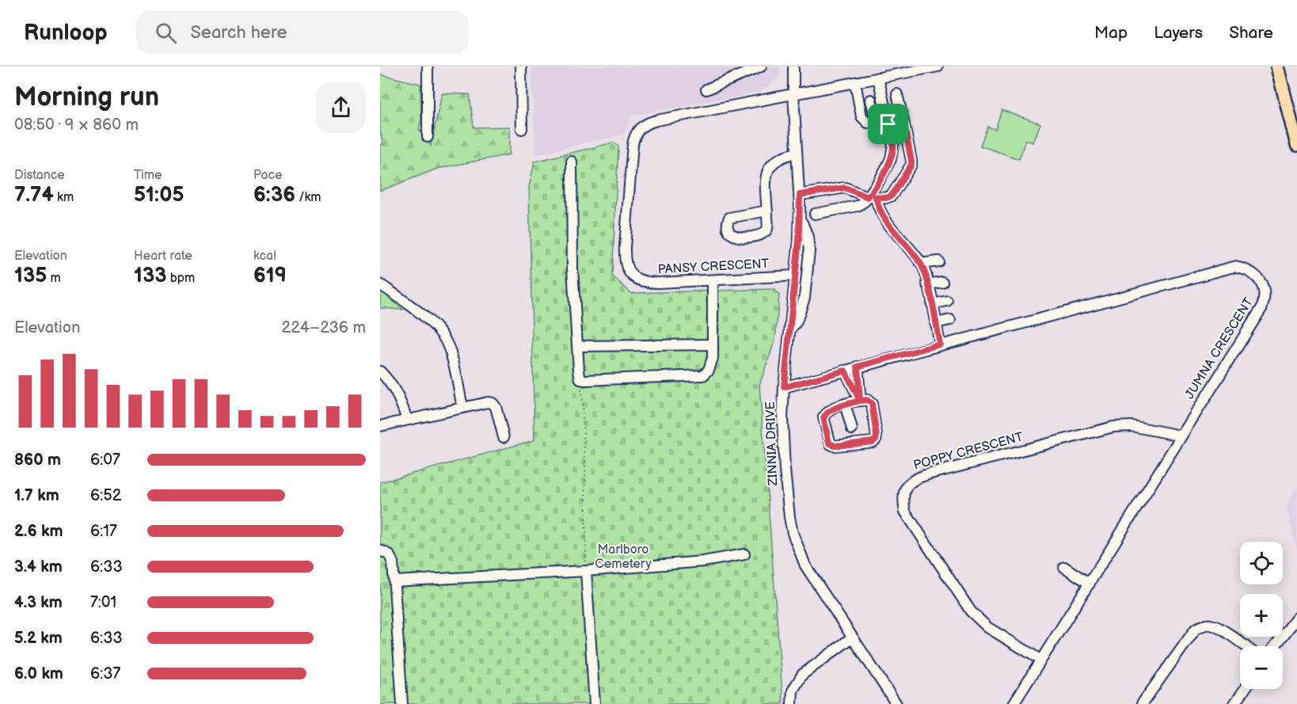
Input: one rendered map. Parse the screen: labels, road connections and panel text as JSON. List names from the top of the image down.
{
  "streets": {
    "street": [
      "PANSY CRESCENT",
      "JUMNA CRESCENT",
      "ZINNIA DRIVE",
      "POPPY CRESCENT"
    ]
  },
  "crossings": [
    ["PANSY CRESCENT", "ZINNIA DRIVE"],
    ["JUMNA CRESCENT", "ZINNIA DRIVE"],
    ["JUMNA CRESCENT", "POPPY CRESCENT"]
  ],
  "parks": ["Marlboro Cemetery"],
  "page": {
    "header": "Runloop",
    "search": "Search here",
    "nav": ["Map", "Layers", "Share"],
    "heading": ["Morning run", "08:50 · 9 × 860 m"],
    "stats": [
      ["Distance", "7.74 km"],
      ["Time", "51:05"],
      ["Pace", "6:36 /km"],
      ["Elevation", "135 m"],
      ["Heart rate", "133 bpm"],
      ["kcal", "619"]
    ],
    "chart": ["Elevation", "224–236 m"],
    "list": [
      {
        "name": "860 m",
        "note": "6:07"
      },
      {
        "name": "1.7 km",
        "note": "6:52"
      },
      {
        "name": "2.6 km",
        "note": "6:17"
      },
      {
        "name": "3.4 km",
        "note": "6:33"
      },
      {
        "name": "4.3 km",
        "note": "7:01"
      },
      {
        "name": "5.2 km",
        "note": "6:33"
      },
      {
        "name": "6.0 km",
        "note": "6:37"
      }
    ],
    "map_buttons": ["+", "−"]
  }
}
